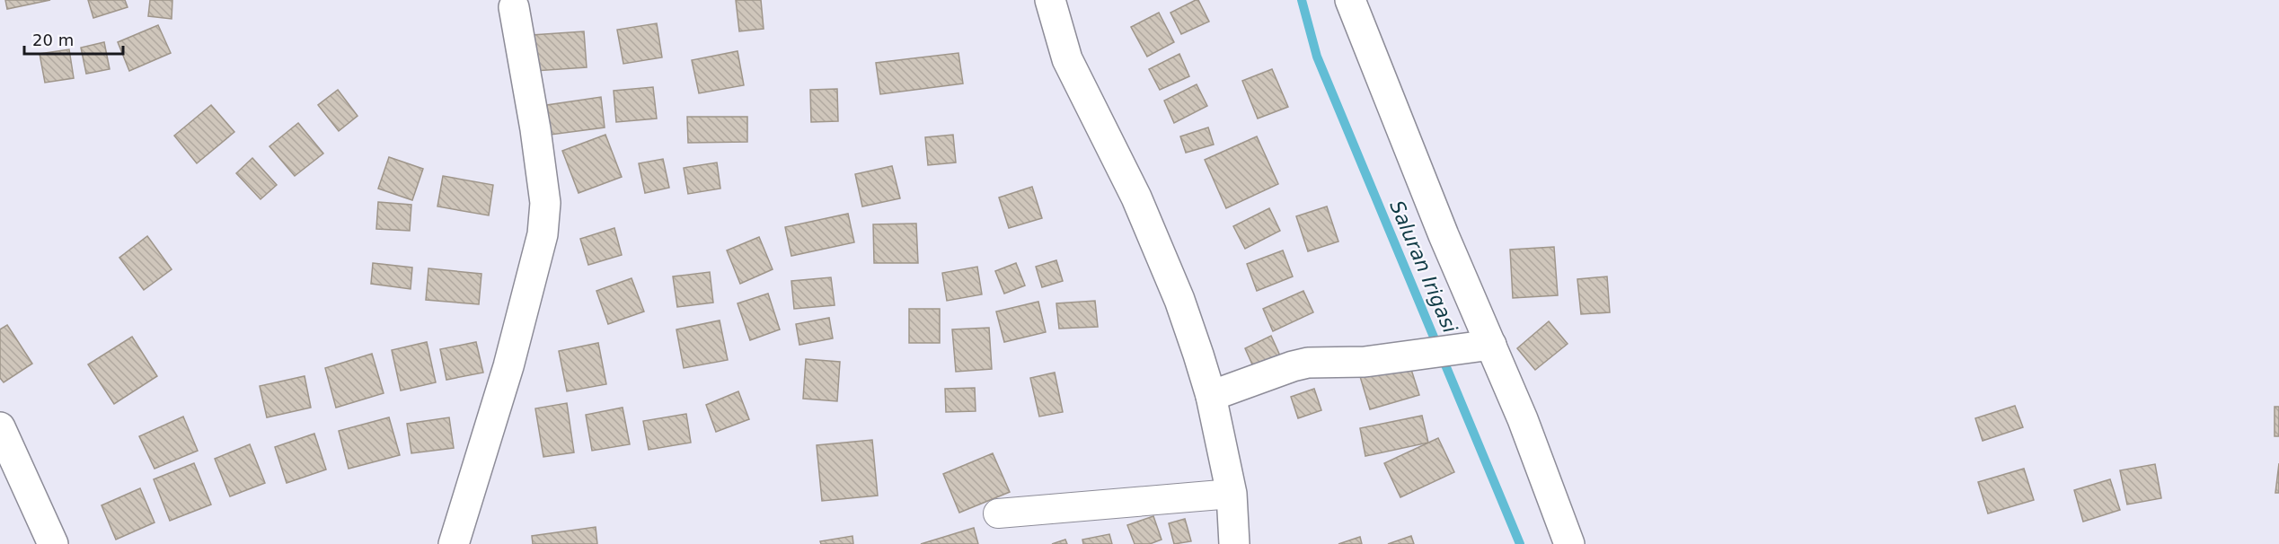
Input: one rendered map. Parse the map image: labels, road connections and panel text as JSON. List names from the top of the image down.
{
  "water": ["Saluran Irigasi"],
  "scale_bar": "20 m"
}
